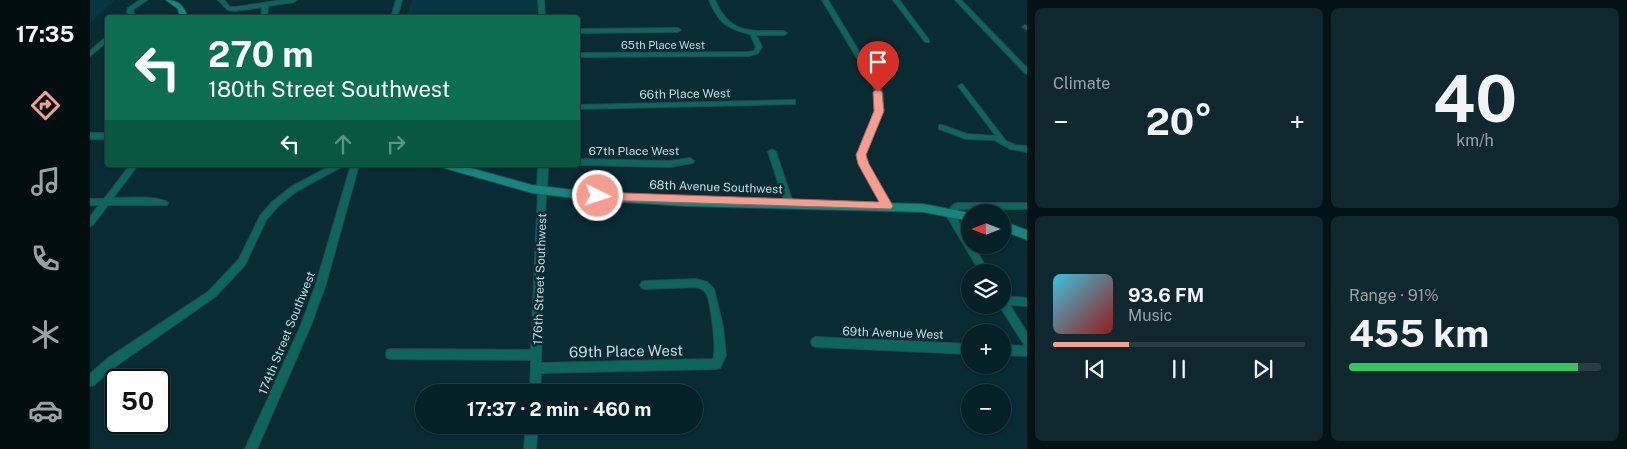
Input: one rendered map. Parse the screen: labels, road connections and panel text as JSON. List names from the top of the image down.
{
  "streets": {
    "main road": ["68th Avenue Southwest"],
    "street": [
      "65th Place West",
      "66th Place West",
      "67th Place West",
      "176th Street Southwest",
      "174th Street Southwest",
      "69th Avenue West",
      "69th Place West"
    ]
  },
  "crossings": [
    ["68th Avenue Southwest", "176th Street Southwest"],
    ["176th Street Southwest", "69th Place West"]
  ],
  "north": "left",
  "page": {
    "tabs": "17:35",
    "tile": [
      "Climate",
      ["40", "km/h"],
      ["Range · 91%", "455 km"]
    ],
    "turn": ["270 m", "180th Street Southwest"],
    "heat": ["−", "20°", "+"],
    "map_buttons": ["+", "−"],
    "song": ["93.6 FM", "Music"],
    "limit": "50",
    "trip": "17:37 · 2 min · 460 m"
  }
}
